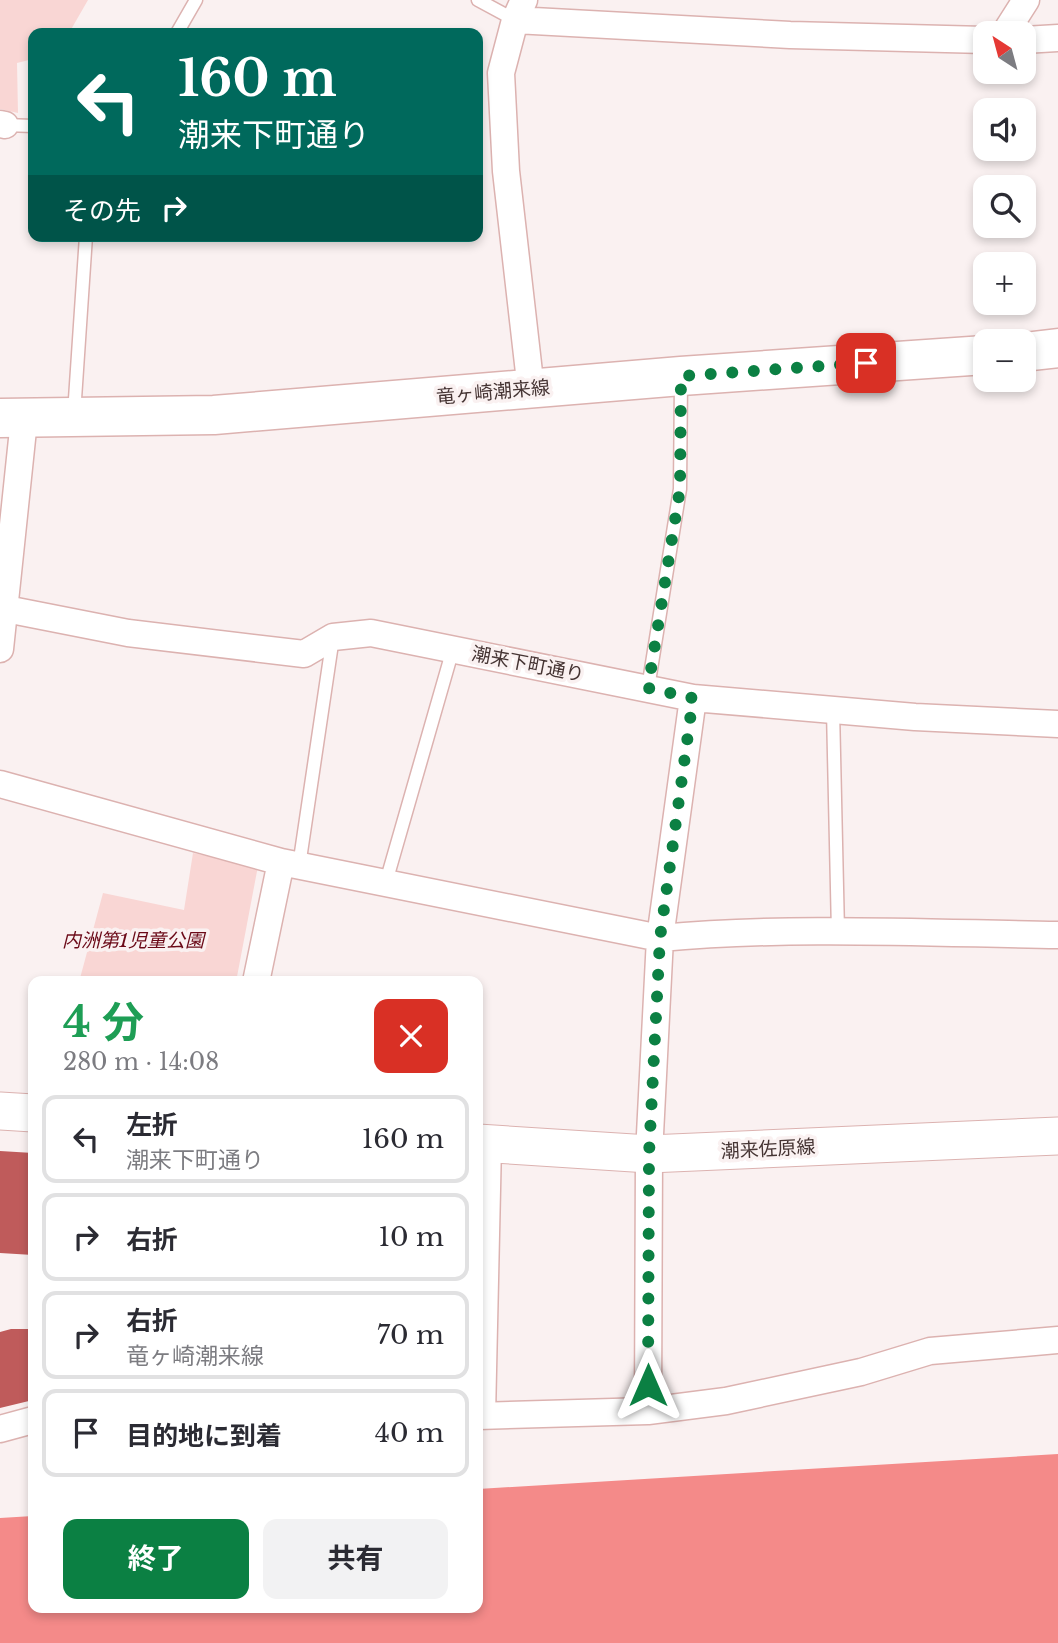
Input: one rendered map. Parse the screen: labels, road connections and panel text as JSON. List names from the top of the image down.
{
  "streets": {
    "main road": ["竜ヶ崎潮来線", "潮来佐原線"],
    "street": ["潮来下町通り"]
  },
  "parks": ["内洲第1児童公園"],
  "north": "top left",
  "page": {
    "map_buttons": ["+", "−"],
    "turn": ["160 m", "潮来下町通り"],
    "then": "その先",
    "heading": ["4 分", "280 m · 14:08"],
    "list": [
      {
        "name": "左折",
        "note": "潮来下町通り",
        "value": "160 m"
      },
      {
        "name": "右折",
        "value": "10 m"
      },
      {
        "name": "右折",
        "note": "竜ヶ崎潮来線",
        "value": "70 m"
      },
      {
        "name": "目的地に到着",
        "value": "40 m"
      }
    ],
    "buttons": ["終了", "共有"]
  }
}
